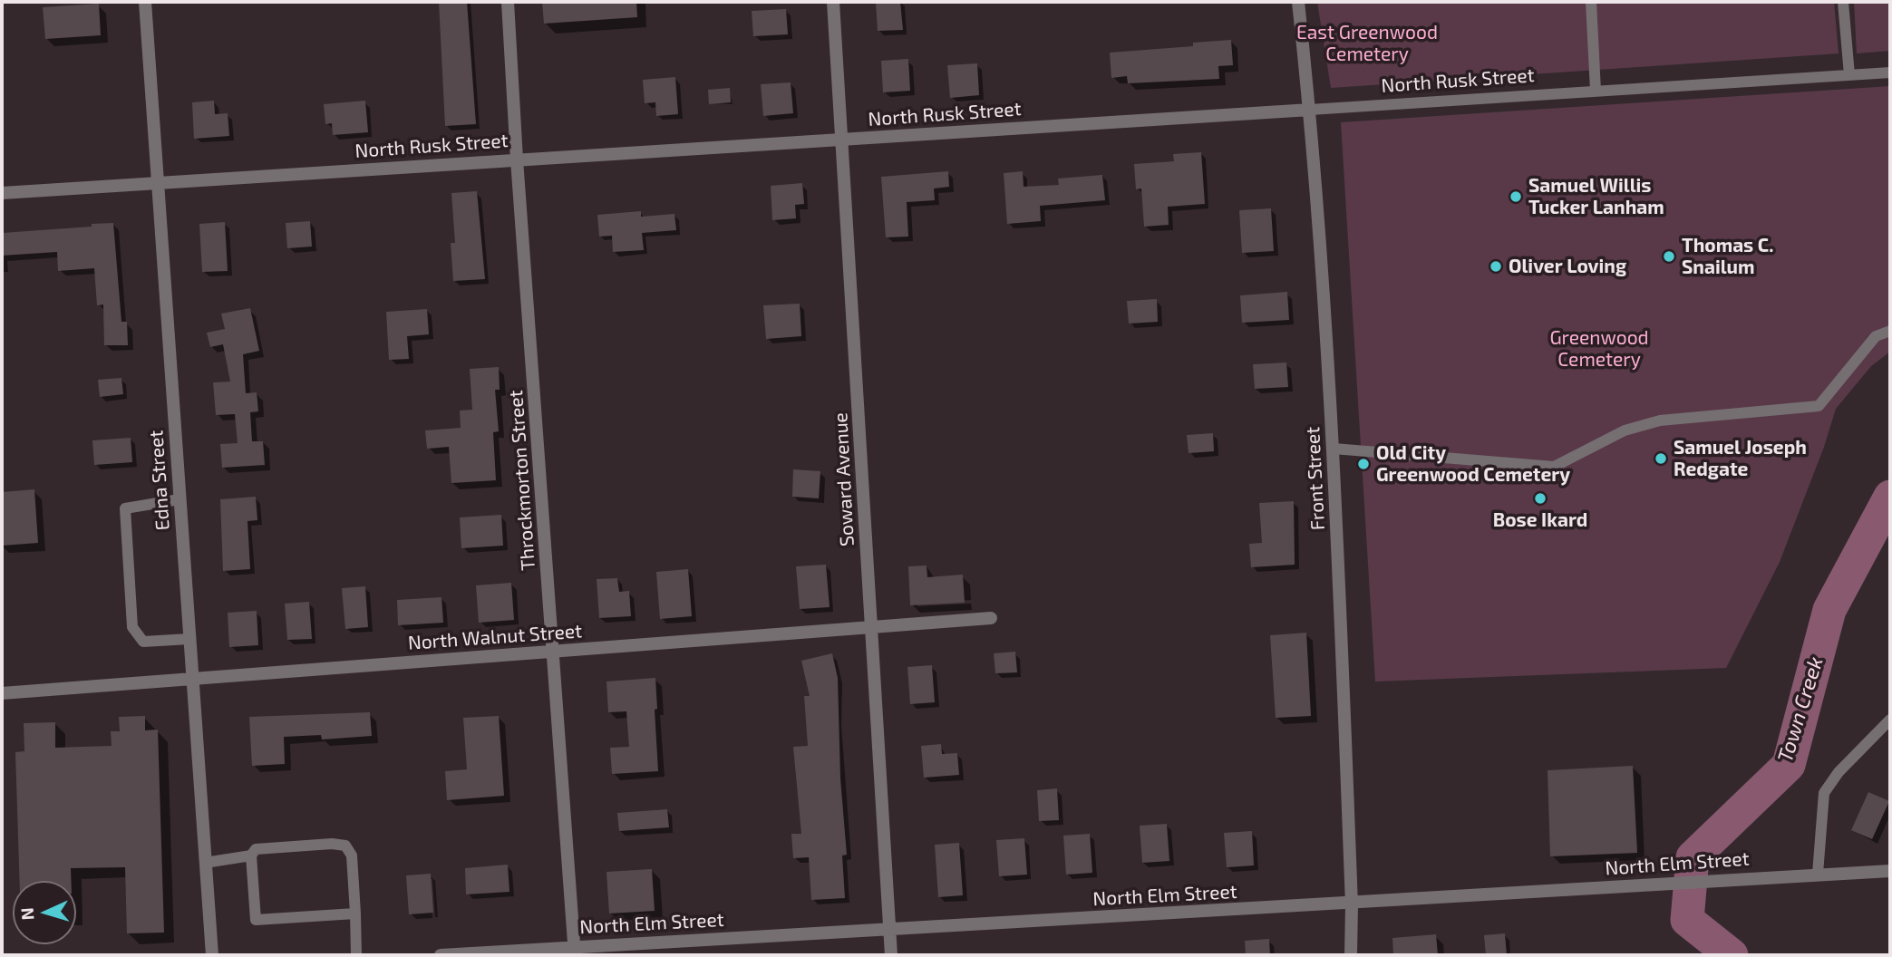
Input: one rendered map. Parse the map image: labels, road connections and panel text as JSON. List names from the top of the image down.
{
  "streets": {
    "street": [
      "North Rusk Street",
      "Front Street",
      "Soward Avenue",
      "Edna Street",
      "Throckmorton Street",
      "North Walnut Street",
      "North Elm Street"
    ]
  },
  "crossings": [
    ["North Rusk Street", "Front Street"],
    ["North Rusk Street", "Soward Avenue"],
    ["North Rusk Street", "Edna Street"],
    ["North Rusk Street", "Throckmorton Street"],
    ["Front Street", "North Elm Street"],
    ["Soward Avenue", "North Walnut Street"],
    ["Soward Avenue", "North Elm Street"],
    ["Edna Street", "North Walnut Street"],
    ["Throckmorton Street", "North Walnut Street"],
    ["Throckmorton Street", "North Elm Street"]
  ],
  "water": ["Town Creek"],
  "parks": ["East Greenwood Cemetery", "Greenwood Cemetery"],
  "places": [
    "Samuel Willis Tucker Lanham",
    "Thomas C. Snailum",
    "Oliver Loving",
    "Samuel Joseph Redgate",
    "Old City Greenwood Cemetery",
    "Bose Ikard"
  ],
  "north": "left"
}
